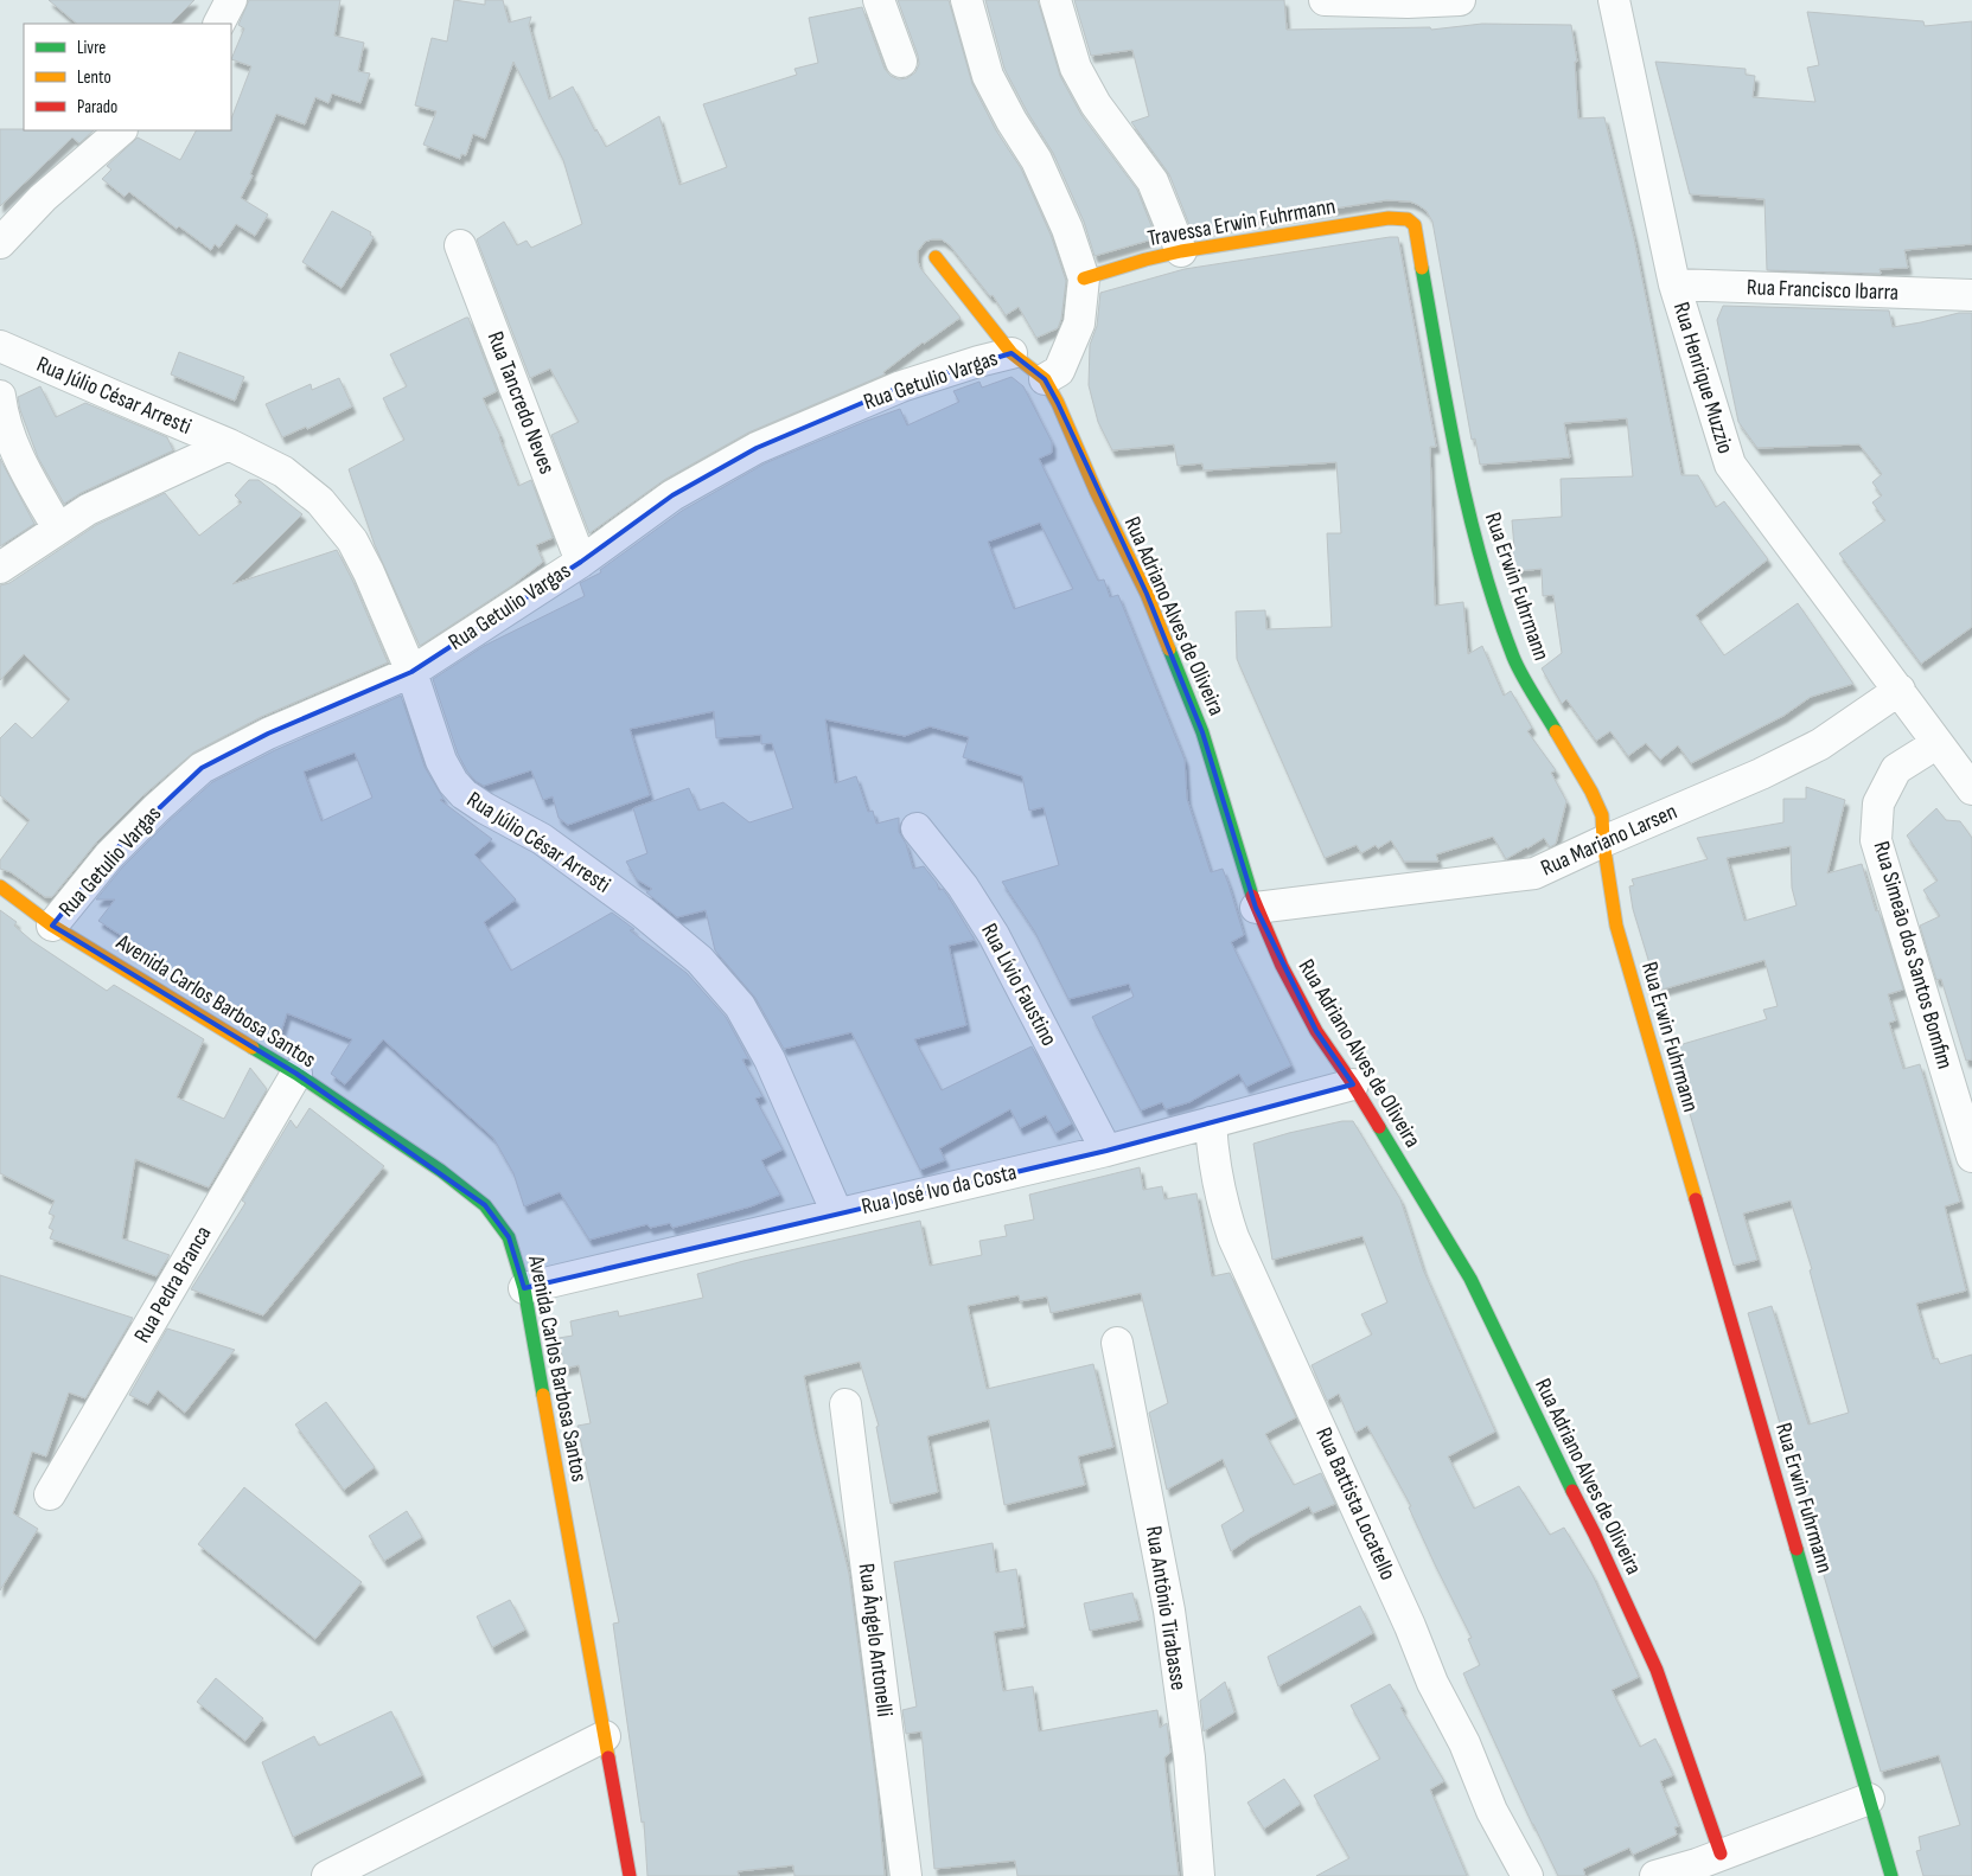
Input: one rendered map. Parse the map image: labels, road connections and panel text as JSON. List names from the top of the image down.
{
  "streets": {
    "street": [
      "Travessa Erwin Fuhrmann",
      "Rua Francisco Ibarra",
      "Rua Henrique Muzzio",
      "Rua Getulio Vargas",
      "Rua Júlio César Arresti",
      "Rua Tancredo Neves",
      "Rua Erwin Fuhrmann",
      "Rua Adriano Alves de Oliveira",
      "Rua Mariano Larsen",
      "Rua Simeão dos Santos Bomfim",
      "Rua Lívio Faustino",
      "Avenida Carlos Barbosa Santos",
      "Rua José Ivo da Costa",
      "Rua Pedra Branca",
      "Rua Battista Locatello",
      "Rua Antônio Tirabasse",
      "Rua Ângelo Antonelli"
    ]
  },
  "crossings": [
    ["Travessa Erwin Fuhrmann", "Rua Erwin Fuhrmann"],
    ["Rua Francisco Ibarra", "Rua Henrique Muzzio"],
    ["Rua Henrique Muzzio", "Rua Mariano Larsen"],
    ["Rua Henrique Muzzio", "Rua Simeão dos Santos Bomfim"],
    ["Rua Getulio Vargas", "Rua Júlio César Arresti"],
    ["Rua Getulio Vargas", "Rua Tancredo Neves"],
    ["Rua Getulio Vargas", "Rua Adriano Alves de Oliveira"],
    ["Rua Getulio Vargas", "Avenida Carlos Barbosa Santos"],
    ["Rua Júlio César Arresti", "Rua José Ivo da Costa"],
    ["Rua Erwin Fuhrmann", "Rua Mariano Larsen"],
    ["Rua Adriano Alves de Oliveira", "Rua Mariano Larsen"],
    ["Rua Adriano Alves de Oliveira", "Rua José Ivo da Costa"],
    ["Rua Lívio Faustino", "Rua José Ivo da Costa"],
    ["Avenida Carlos Barbosa Santos", "Rua José Ivo da Costa"],
    ["Avenida Carlos Barbosa Santos", "Rua Pedra Branca"],
    ["Rua José Ivo da Costa", "Rua Battista Locatello"]
  ],
  "legend": ["Livre", "Lento", "Parado"]
}
